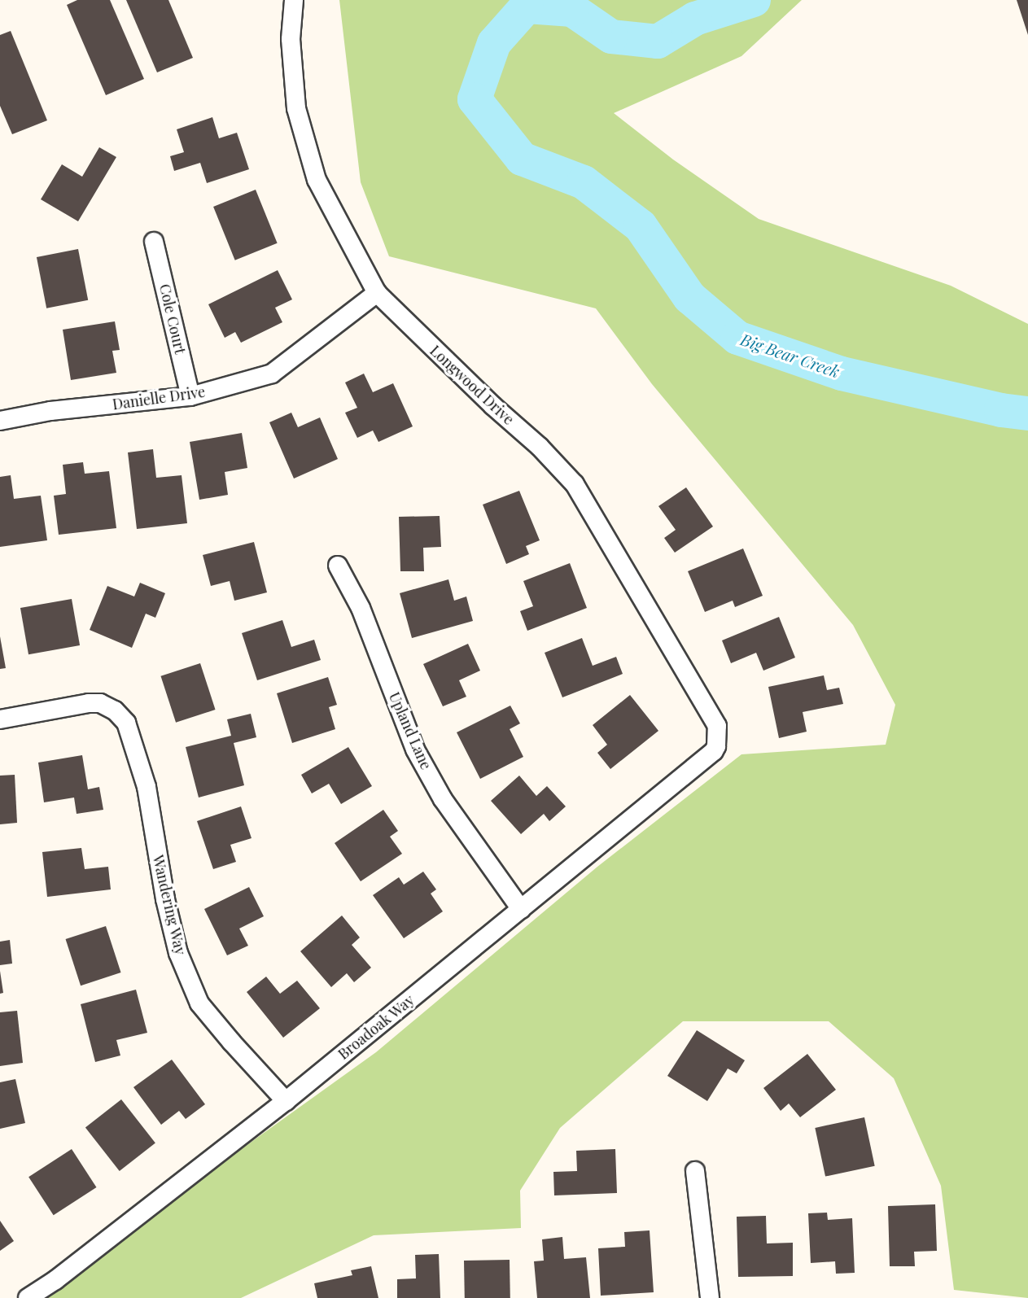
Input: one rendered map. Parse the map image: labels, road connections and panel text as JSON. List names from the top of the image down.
{
  "streets": {
    "street": [
      "Cole Court",
      "Longwood Drive",
      "Danielle Drive",
      "Upland Lane",
      "Wandering Way",
      "Broadoak Way"
    ]
  },
  "crossings": [
    ["Cole Court", "Danielle Drive"],
    ["Longwood Drive", "Danielle Drive"],
    ["Longwood Drive", "Broadoak Way"],
    ["Upland Lane", "Broadoak Way"],
    ["Wandering Way", "Broadoak Way"]
  ],
  "water": ["Big Bear Creek"]
}
